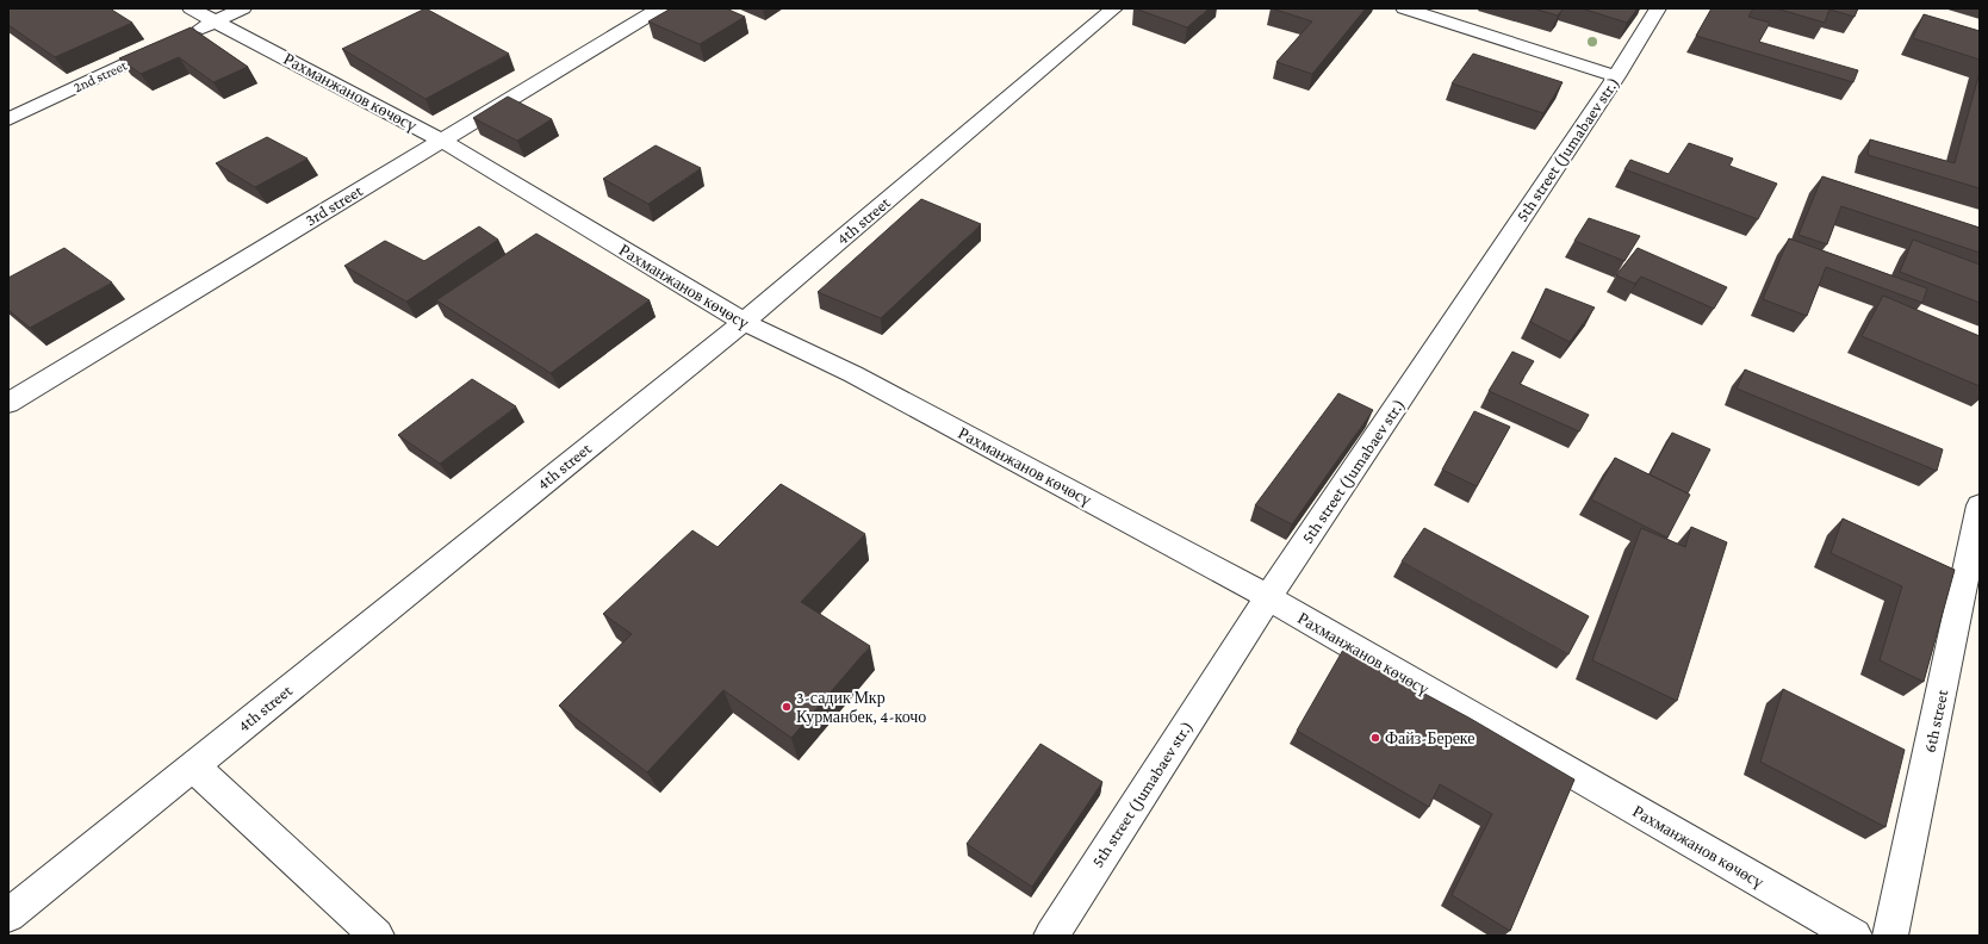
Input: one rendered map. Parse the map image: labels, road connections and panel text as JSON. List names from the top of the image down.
{
  "streets": {
    "street": [
      "2nd street",
      "Рахманжанов көчөсү",
      "5th street (Jumabaev str.)",
      "3rd street",
      "4th street",
      "6th street"
    ]
  },
  "crossings": [
    ["2nd street", "Рахманжанов көчөсү"],
    ["Рахманжанов көчөсү", "5th street (Jumabaev str.)"],
    ["Рахманжанов көчөсү", "3rd street"],
    ["Рахманжанов көчөсү", "4th street"]
  ],
  "places": ["3-садик Мкр Курманбек, 4-кочо", "Файз-Береке"]
}
